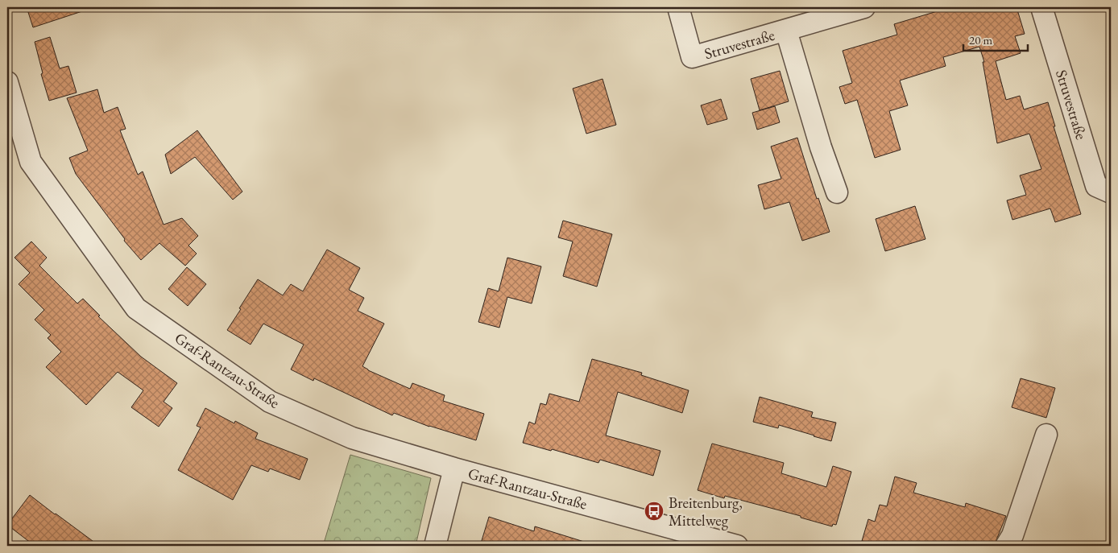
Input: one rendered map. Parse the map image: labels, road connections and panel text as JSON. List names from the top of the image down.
{
  "streets": {
    "street": ["Struvestraße", "Graf-Rantzau-Straße"]
  },
  "places": {
    "bus stop": ["Breitenburg, Mittelweg"]
  },
  "scale_bar": "20 m"
}
